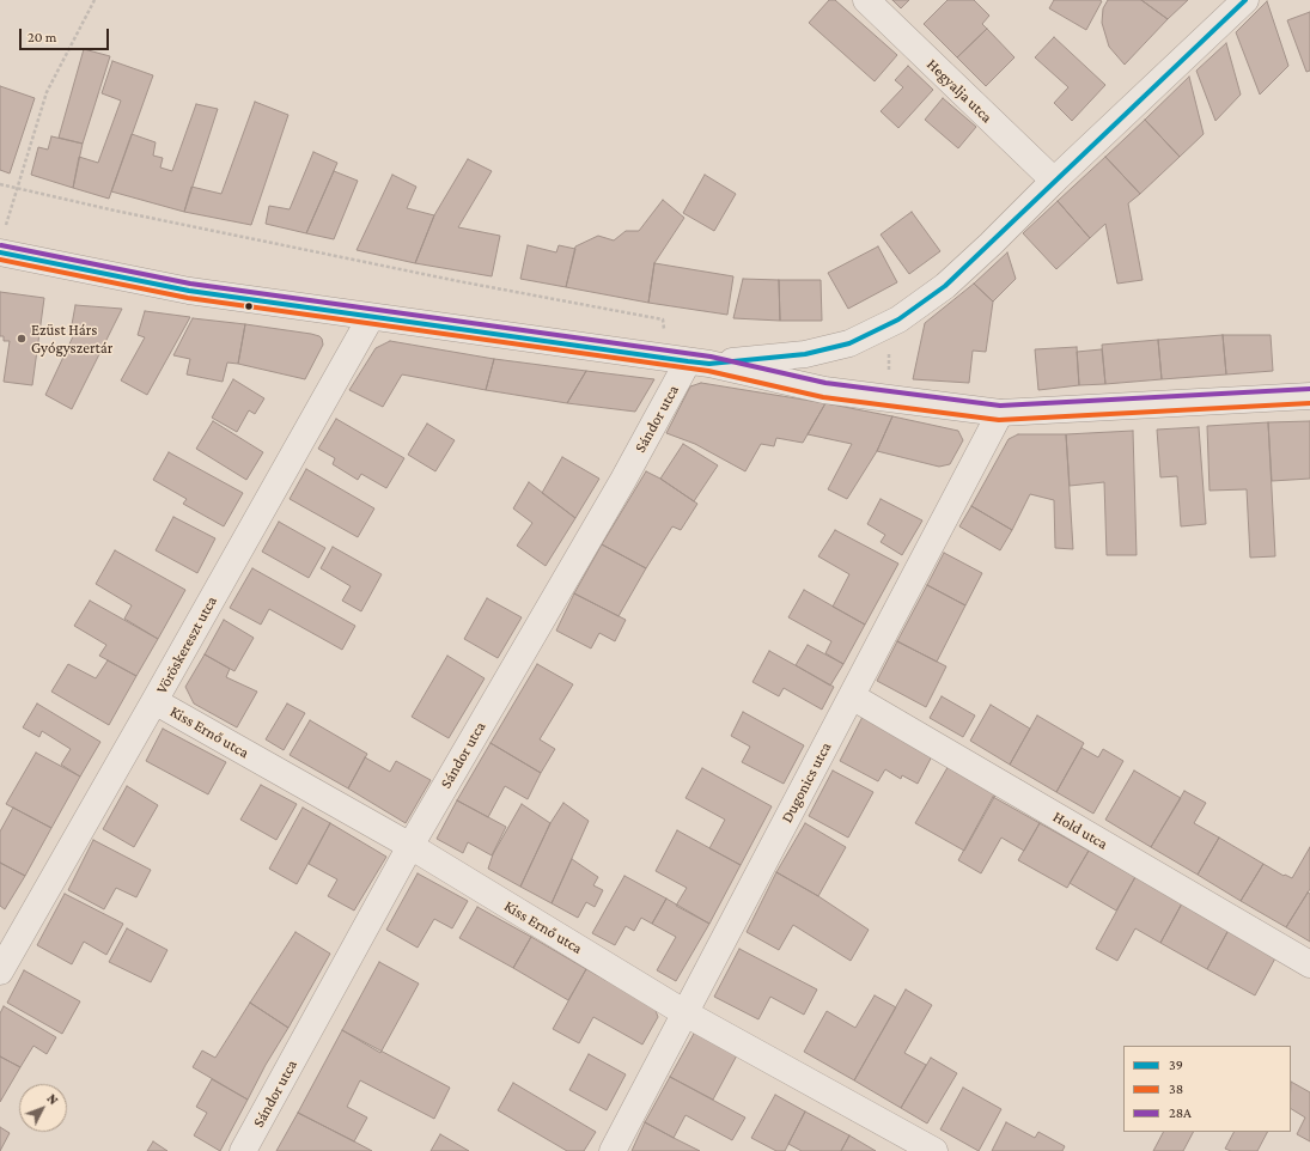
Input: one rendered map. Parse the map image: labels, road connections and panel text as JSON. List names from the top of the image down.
{
  "streets": {
    "street": [
      "Hegyalja utca",
      "Sándor utca",
      "Vöröskereszt utca",
      "Kiss Ernő utca",
      "Dugonics utca",
      "Hold utca"
    ]
  },
  "crossings": [
    ["Sándor utca", "Kiss Ernő utca"],
    ["Vöröskereszt utca", "Kiss Ernő utca"],
    ["Kiss Ernő utca", "Dugonics utca"],
    ["Dugonics utca", "Hold utca"]
  ],
  "places": ["Ezüst Hárs Gyógyszertár"],
  "lines": ["transit line 39", "transit line 28A", "transit line 38"],
  "legend": ["39", "38", "28A"],
  "scale_bar": "20 m",
  "north": "top right"
}
